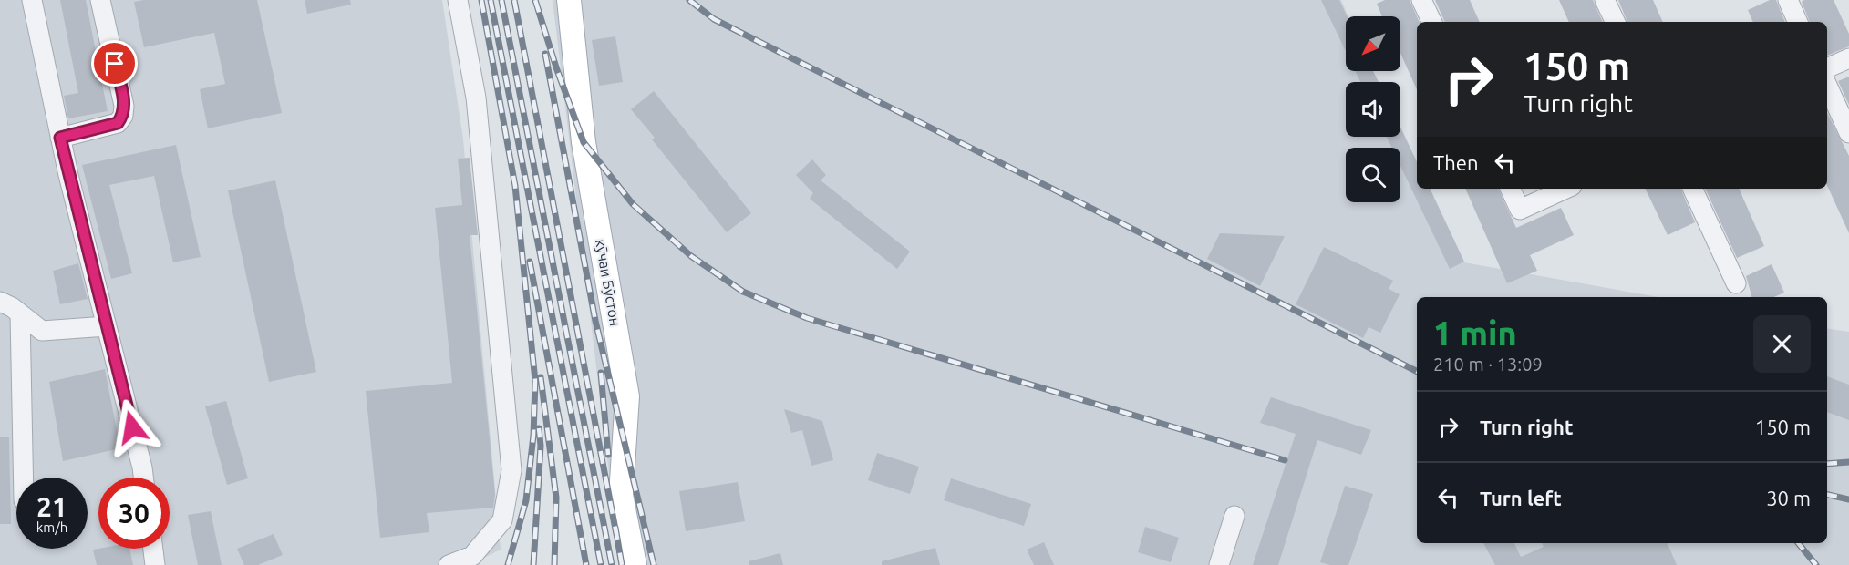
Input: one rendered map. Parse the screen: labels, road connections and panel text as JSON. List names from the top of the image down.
{
  "streets": {
    "main road": ["кӯчаи Бӯстон"]
  },
  "north": "bottom left",
  "page": {
    "turn": ["150 m", "Turn right"],
    "then": "Then",
    "heading": ["1 min", "210 m · 13:09"],
    "list": [
      {
        "name": "Turn right",
        "value": "150 m"
      },
      {
        "name": "Turn left",
        "value": "30 m"
      }
    ],
    "speed": "21 km/h",
    "limit": "30"
  }
}
